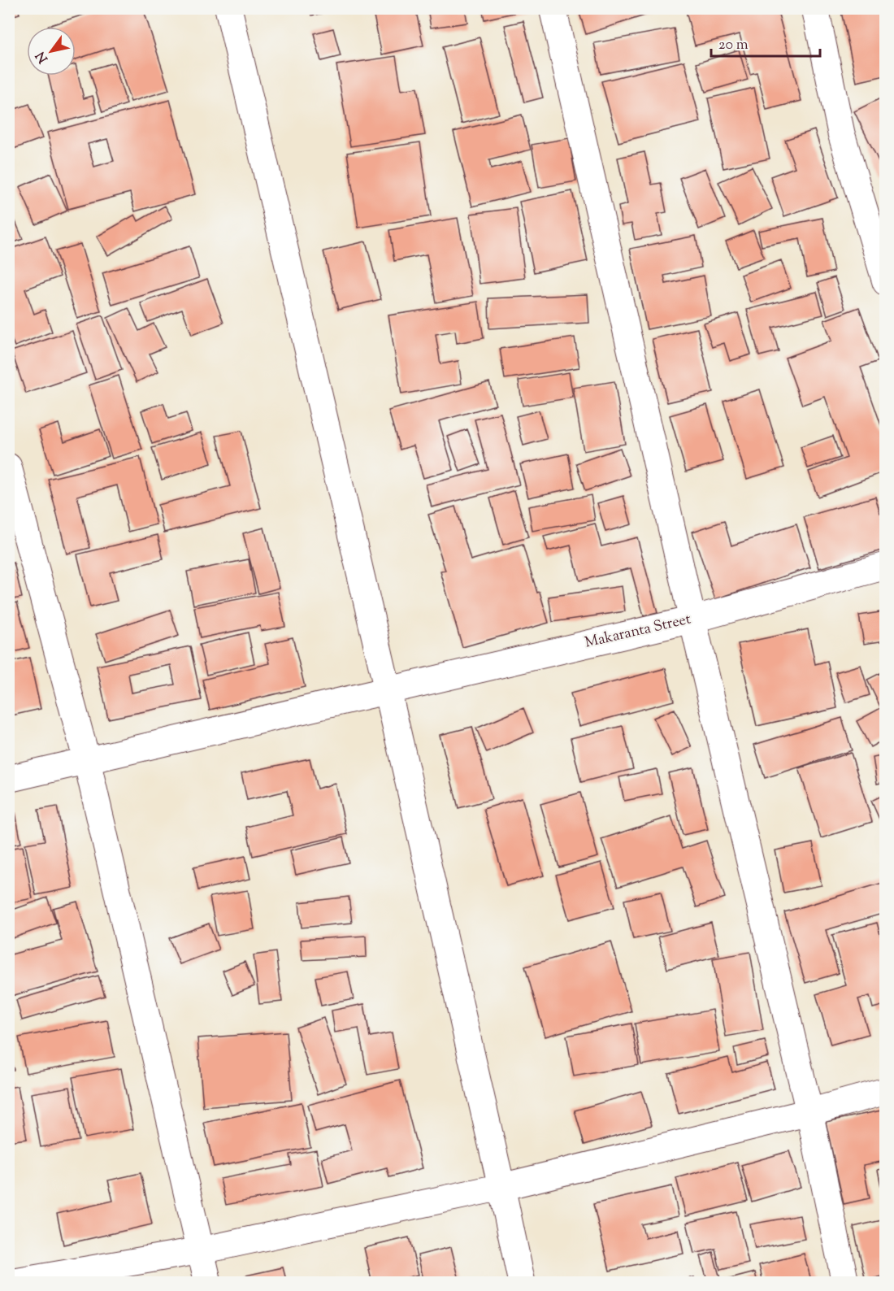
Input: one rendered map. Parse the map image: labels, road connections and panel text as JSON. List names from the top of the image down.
{
  "streets": {
    "street": ["Makaranta Street"]
  },
  "scale_bar": "20 m",
  "north": "bottom left"
}
